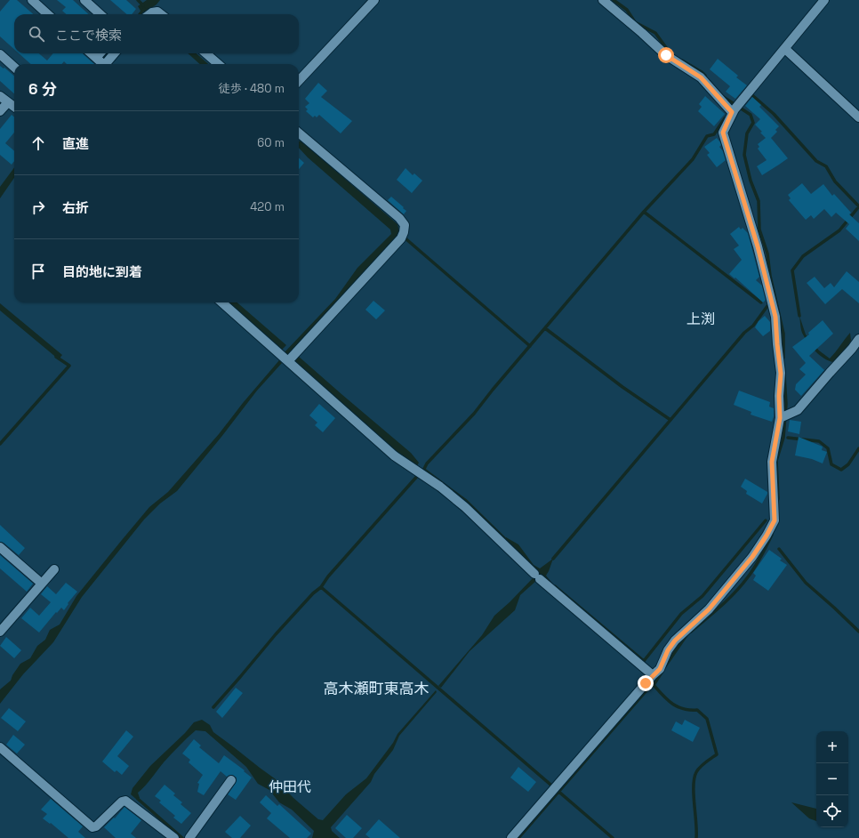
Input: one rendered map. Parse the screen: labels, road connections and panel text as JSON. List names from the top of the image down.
{
  "districts": ["上渕", "高木瀬町東高木", "仲田代"],
  "page": {
    "search": "ここで検索",
    "heading": ["6 分", "徒歩 · 480 m"],
    "list": [
      ["直進", "60 m"],
      ["右折", "420 m"],
      "目的地に到着"
    ],
    "map_buttons": ["+", "−"]
  }
}
